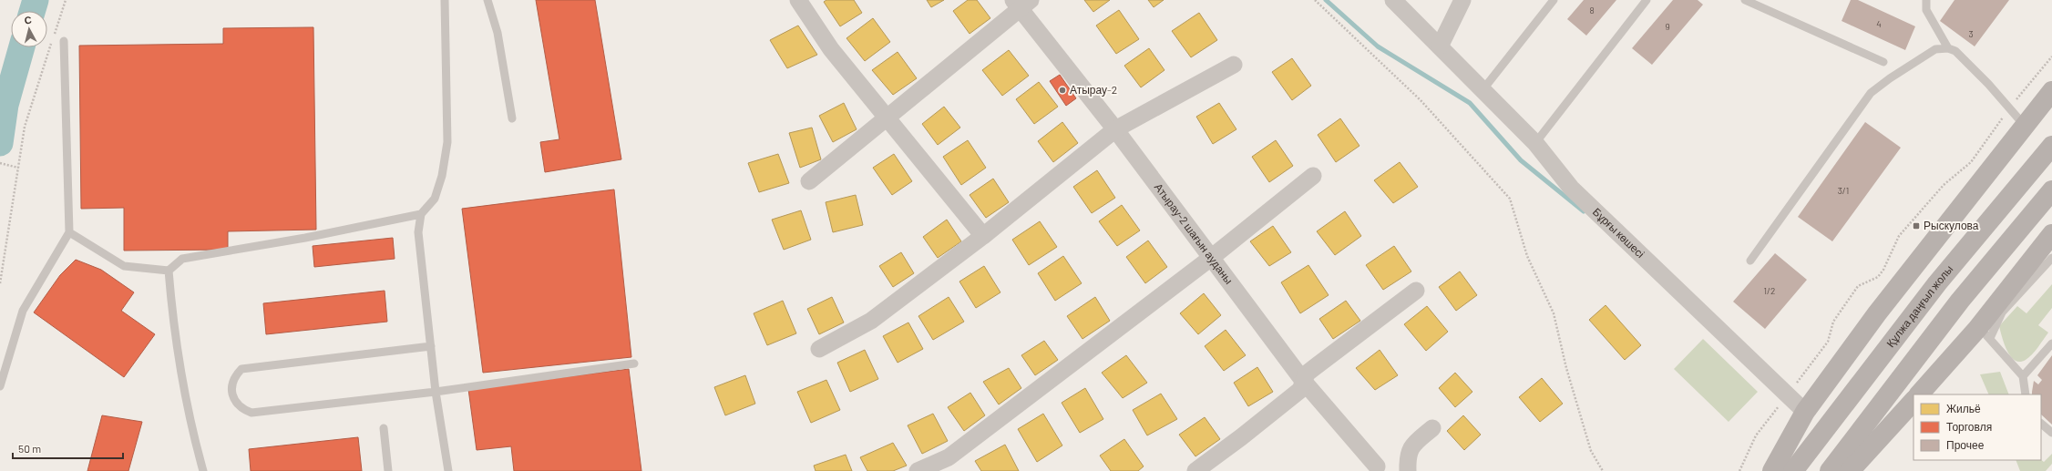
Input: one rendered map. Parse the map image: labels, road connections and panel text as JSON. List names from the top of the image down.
{
  "streets": {
    "main road": ["Құлжа даңғыл жолы"],
    "street": ["Бұрғы көшесі", "Атырау-2 шағын ауданы"]
  },
  "places": {
    "other": ["Атырау-2"],
    "transit": ["Рыскулова"]
  },
  "house_numbers": [
    "8",
    "4",
    "9",
    "3",
    "3/1",
    "1/2"
  ],
  "legend": ["Жильё", "Торговля", "Прочее"],
  "scale_bar": "50 m",
  "north": "top"
}
